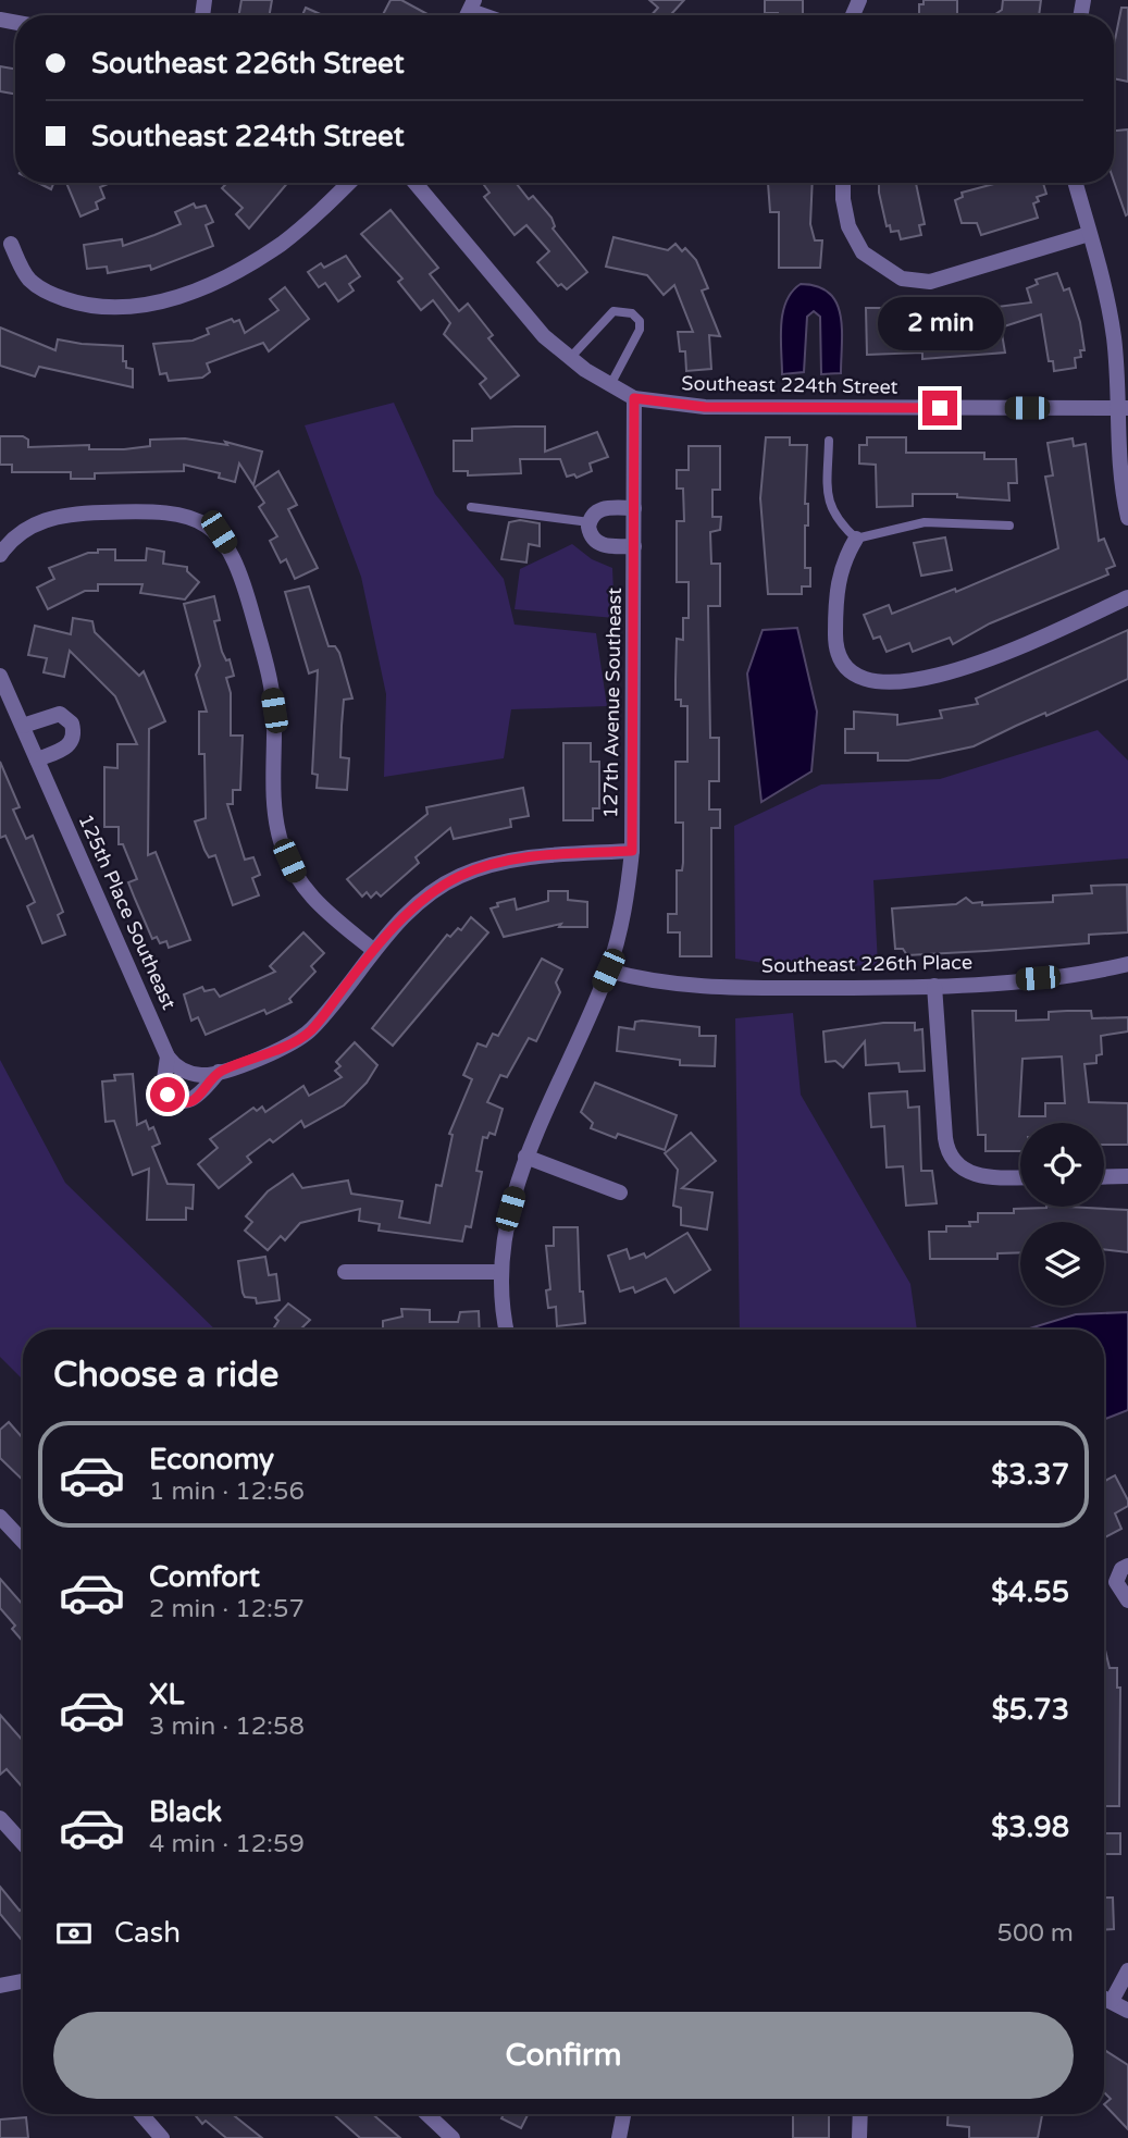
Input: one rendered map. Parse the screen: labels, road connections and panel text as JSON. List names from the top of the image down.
{
  "streets": {
    "street": [
      "Southeast 224th Street",
      "127th Avenue Southeast",
      "125th Place Southeast",
      "Southeast 226th Place"
    ]
  },
  "crossings": [
    ["Southeast 224th Street", "127th Avenue Southeast"],
    ["127th Avenue Southeast", "Southeast 226th Place"]
  ],
  "page": {
    "banner": ["Southeast 226th Street", "Southeast 224th Street"],
    "bubble": "2 min",
    "heading": "Choose a ride",
    "list": [
      {
        "name": "Economy",
        "note": "1 min · 12:56",
        "value": "$3.37"
      },
      {
        "name": "Comfort",
        "note": "2 min · 12:57",
        "value": "$4.55"
      },
      {
        "name": "XL",
        "note": "3 min · 12:58",
        "value": "$5.73"
      },
      {
        "name": "Black",
        "note": "4 min · 12:59",
        "value": "$3.98"
      }
    ],
    "pay": ["Cash", "500 m"],
    "buttons": "Confirm"
  }
}
